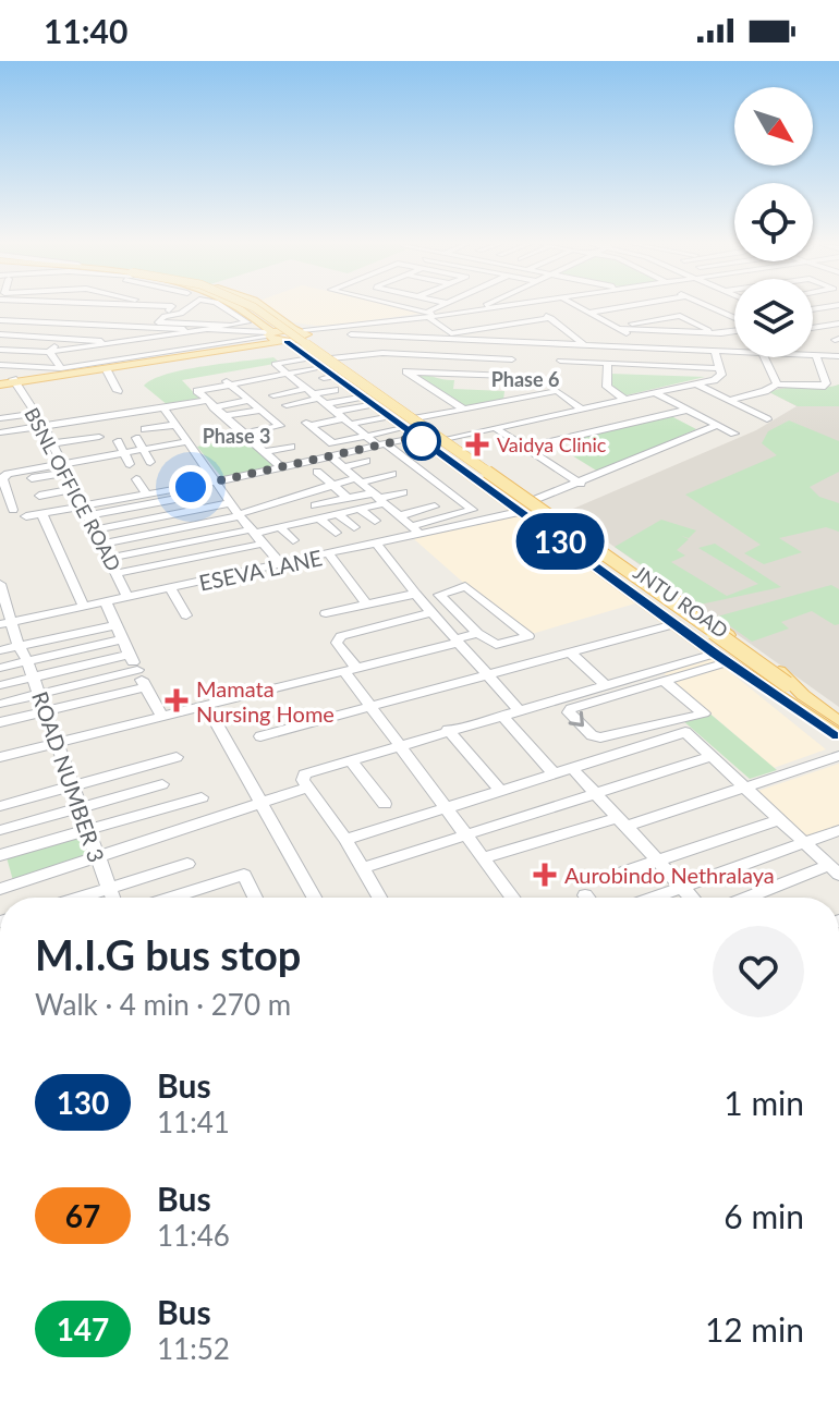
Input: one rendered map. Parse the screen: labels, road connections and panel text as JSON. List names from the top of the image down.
{
  "streets": {
    "main road": ["JNTU ROAD"],
    "street": ["BSNL OFFICE ROAD", "ESEVA LANE", "ROAD NUMBER 3"]
  },
  "crossings": [
    ["BSNL OFFICE ROAD", "ESEVA LANE"],
    ["ESEVA LANE", "JNTU ROAD"],
    ["ESEVA LANE", "ROAD NUMBER 3"]
  ],
  "districts": ["Phase 6", "Phase 3"],
  "places": {
    "health": ["Vaidya Clinic", "Mamata Nursing Home", "Aurobindo Nethralaya"]
  },
  "lines": ["bus line 130"],
  "north": "bottom right",
  "page": {
    "status": "11:40",
    "on_map": "130",
    "heading": ["M.I.G bus stop", "Walk · 4 min · 270 m"],
    "list": [
      {
        "mark": "130",
        "name": "Bus",
        "note": "11:41",
        "value": "1 min"
      },
      {
        "mark": "67",
        "name": "Bus",
        "note": "11:46",
        "value": "6 min"
      },
      {
        "mark": "147",
        "name": "Bus",
        "note": "11:52",
        "value": "12 min"
      }
    ]
  }
}
